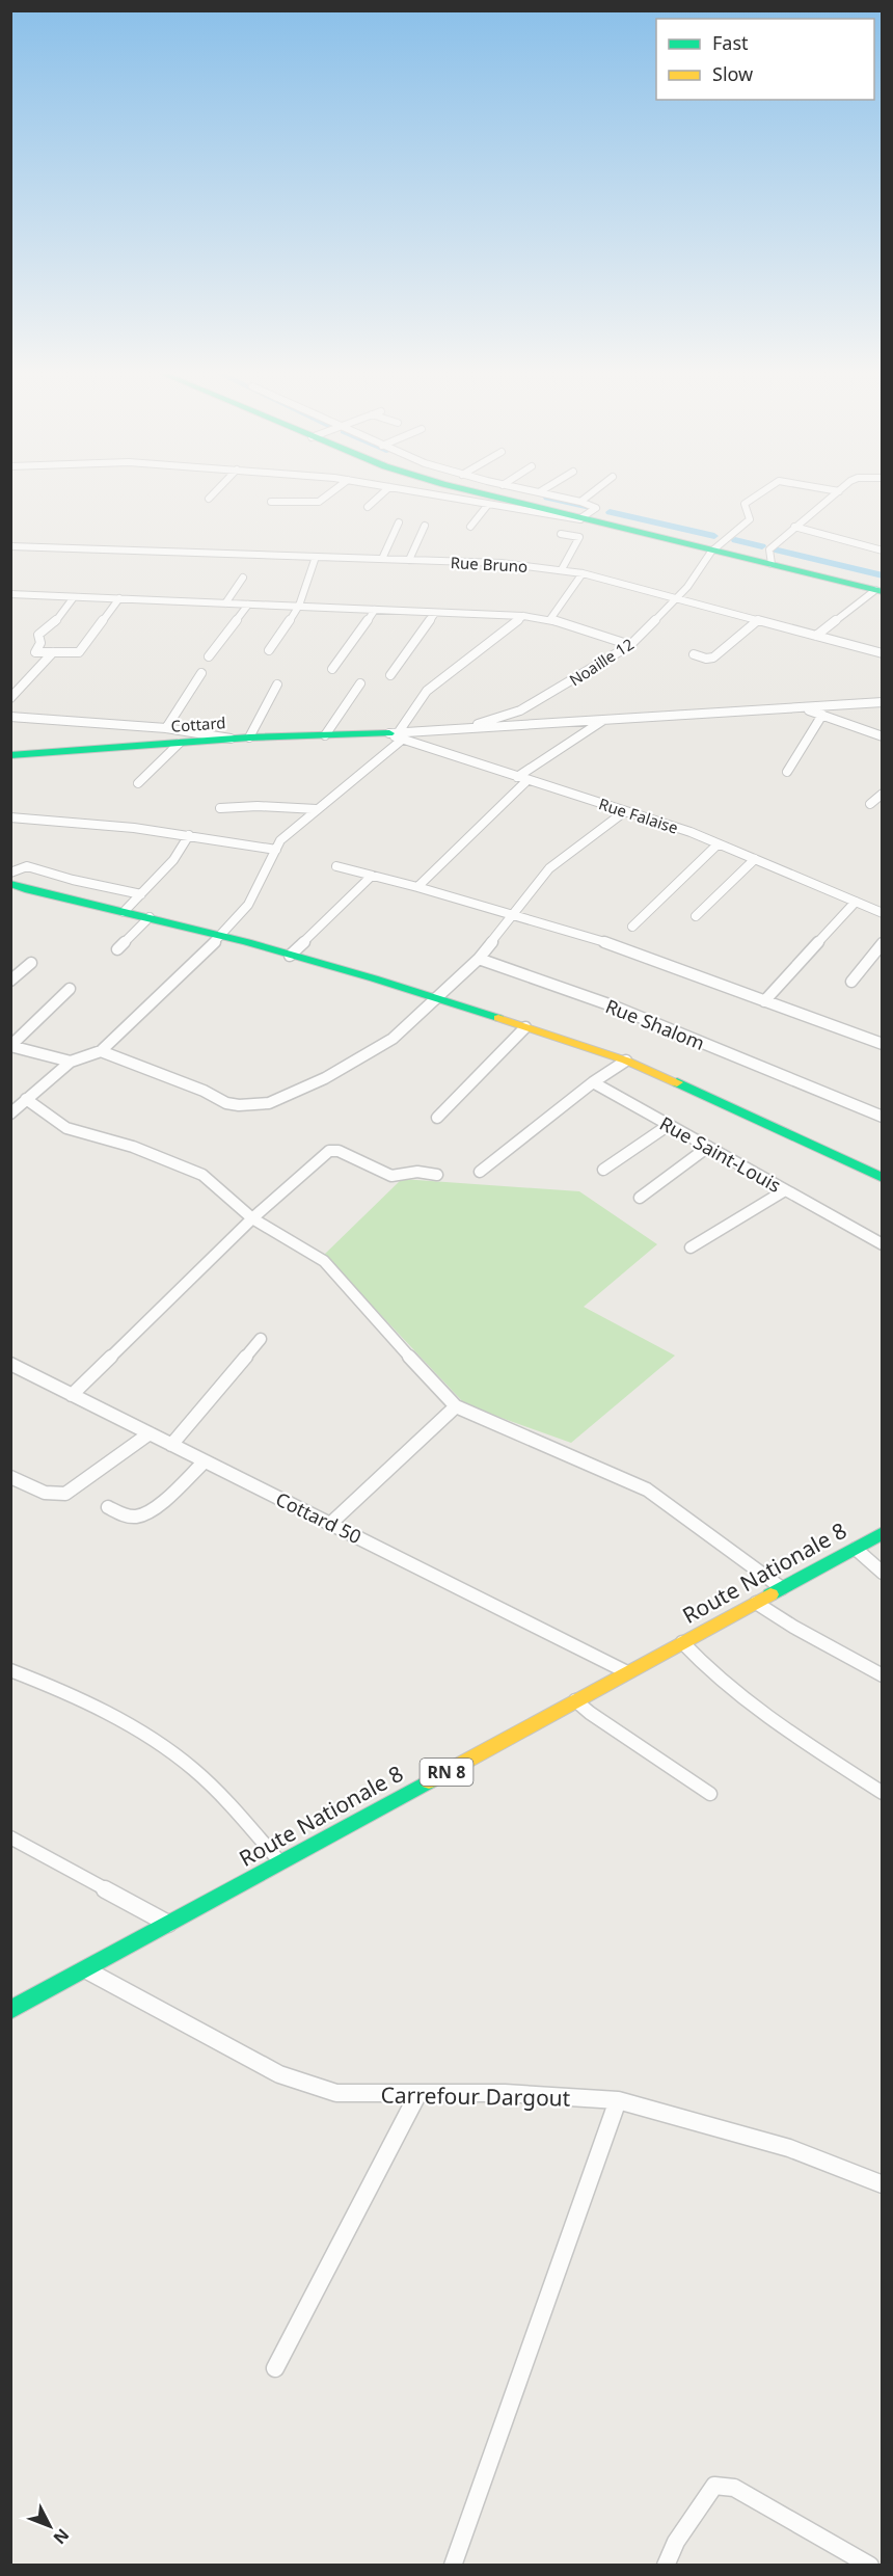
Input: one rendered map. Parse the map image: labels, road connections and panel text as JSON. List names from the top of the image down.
{
  "streets": {
    "street": [
      "Rue Bruno",
      "Noaille 12",
      "Cottard",
      "Rue Falaise",
      "Rue Shalom",
      "Rue Saint-Louis",
      "Cottard 50",
      "Route Nationale 8",
      "RN 8",
      "Carrefour Dargout"
    ]
  },
  "crossings": [
    ["Rue Bruno", "Noaille 12"],
    ["Cottard", "Rue Falaise"],
    ["Cottard 50", "Route Nationale 8"],
    ["Route Nationale 8", "Carrefour Dargout"]
  ],
  "legend": ["Fast", "Slow"],
  "north": "bottom right"
}
